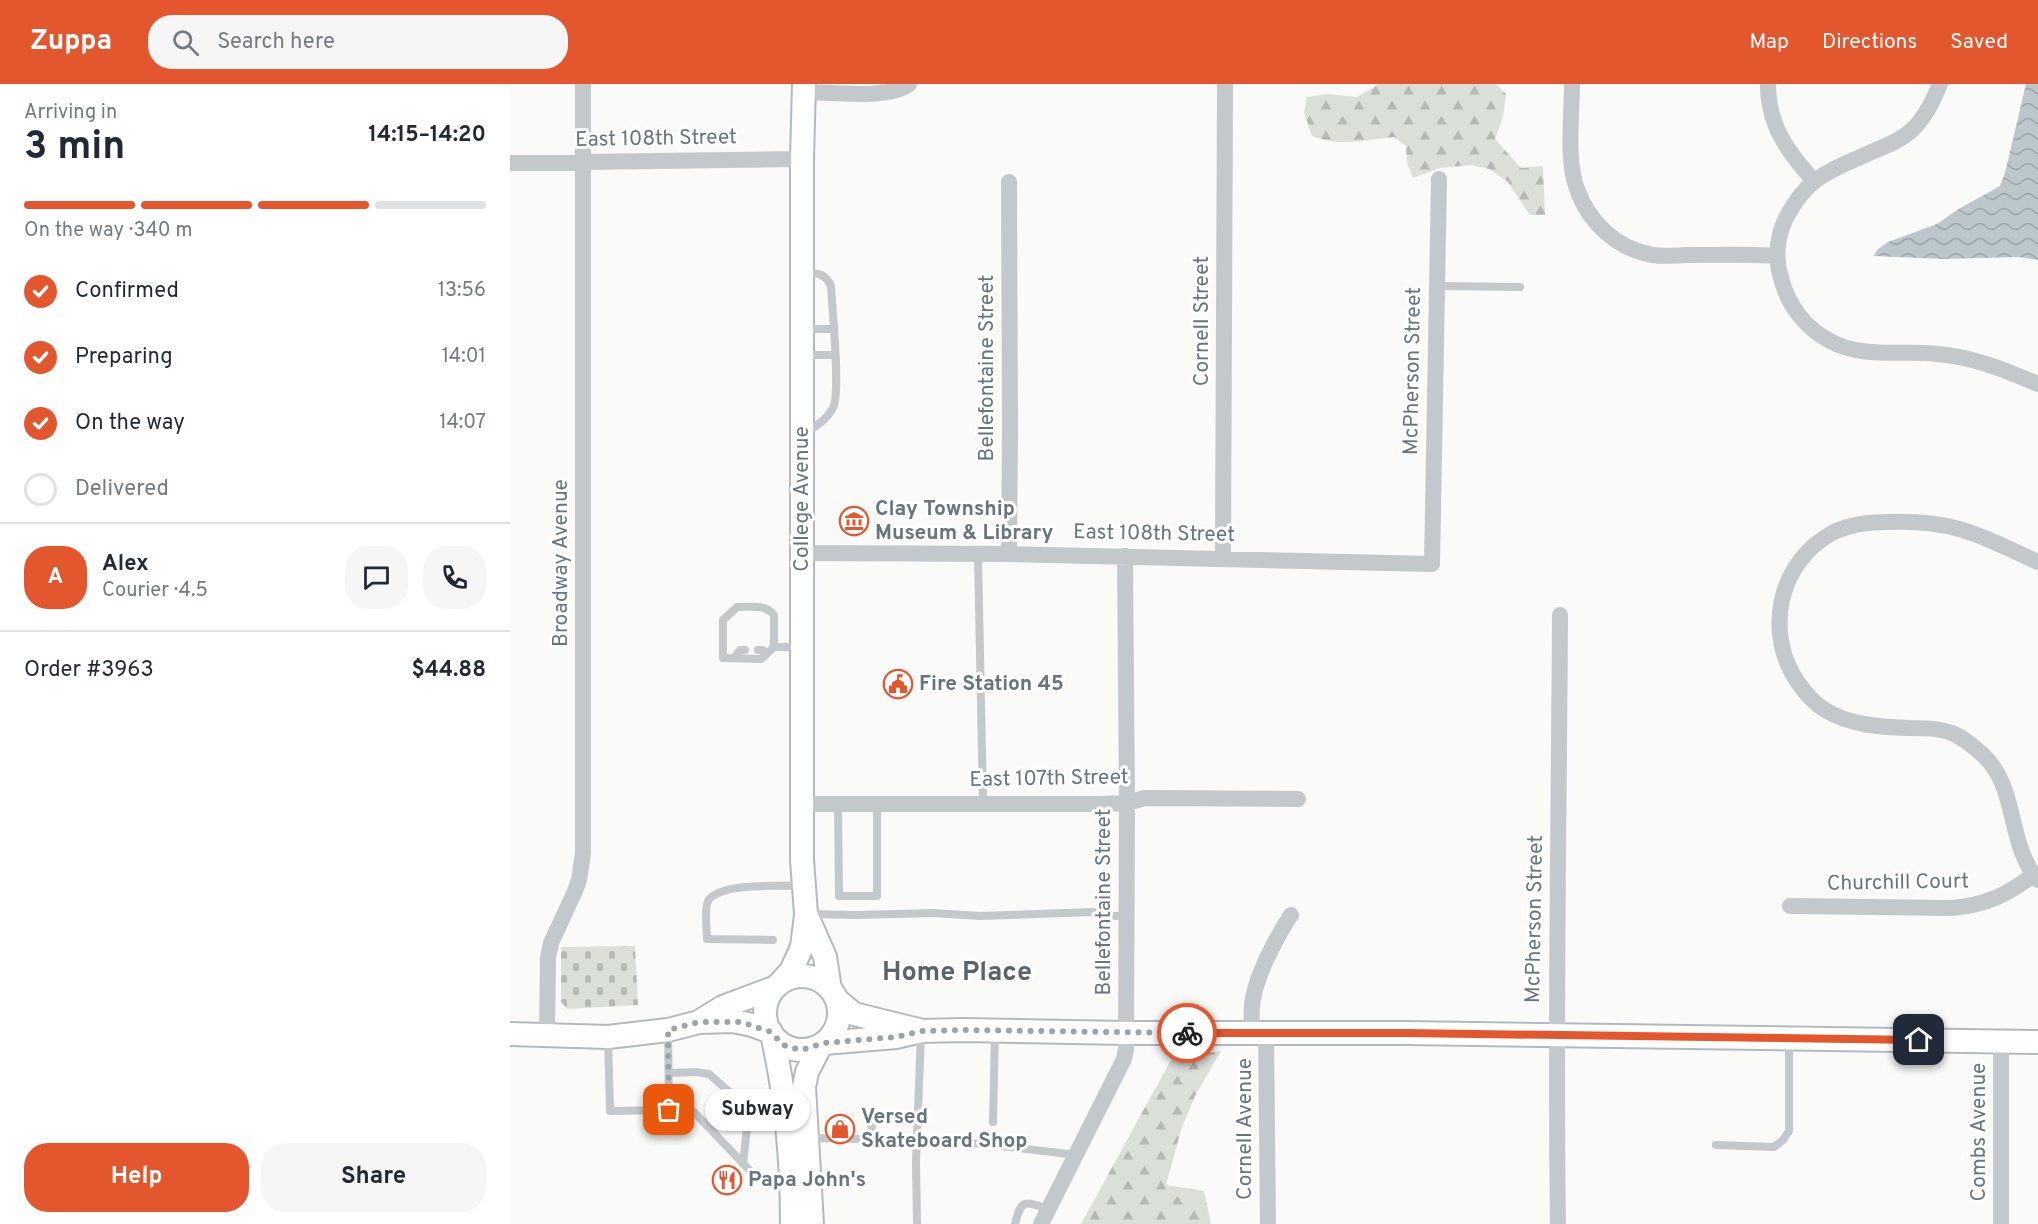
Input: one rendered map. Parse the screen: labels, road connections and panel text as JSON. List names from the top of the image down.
{
  "streets": {
    "street": [
      "East 108th Street",
      "Cornell Street",
      "Bellefontaine Street",
      "McPherson Street",
      "College Avenue",
      "Broadway Avenue",
      "East 107th Street",
      "Churchill Court",
      "Cornell Avenue",
      "Combs Avenue"
    ]
  },
  "crossings": [
    ["East 108th Street", "Cornell Street"],
    ["East 108th Street", "Bellefontaine Street"],
    ["East 108th Street", "McPherson Street"],
    ["East 108th Street", "College Avenue"],
    ["East 108th Street", "Broadway Avenue"],
    ["Bellefontaine Street", "East 107th Street"],
    ["College Avenue", "East 107th Street"]
  ],
  "districts": ["Home Place"],
  "places": {
    "museum": ["Clay Township Museum & Library"],
    "public building": ["Fire Station 45"],
    "other": ["Subway"],
    "shop": ["Versed Skateboard Shop"],
    "restaurant": ["Papa John's"]
  },
  "page": {
    "header": "Zuppa",
    "search": "Search here",
    "nav": ["Map", "Directions", "Saved"],
    "heading": ["3 min", "Arriving in", "14:15–14:20"],
    "panel": [
      "Alex",
      "Courier · 4.5",
      "Order #3963",
      "$44.88"
    ],
    "bar": "On the way · 340 m",
    "list": [
      ["Confirmed", "13:56"],
      ["Preparing", "14:01"],
      ["On the way", "14:07"],
      "Delivered"
    ],
    "round": "A",
    "bubble": "Subway",
    "buttons": ["Help", "Share"]
  }
}
